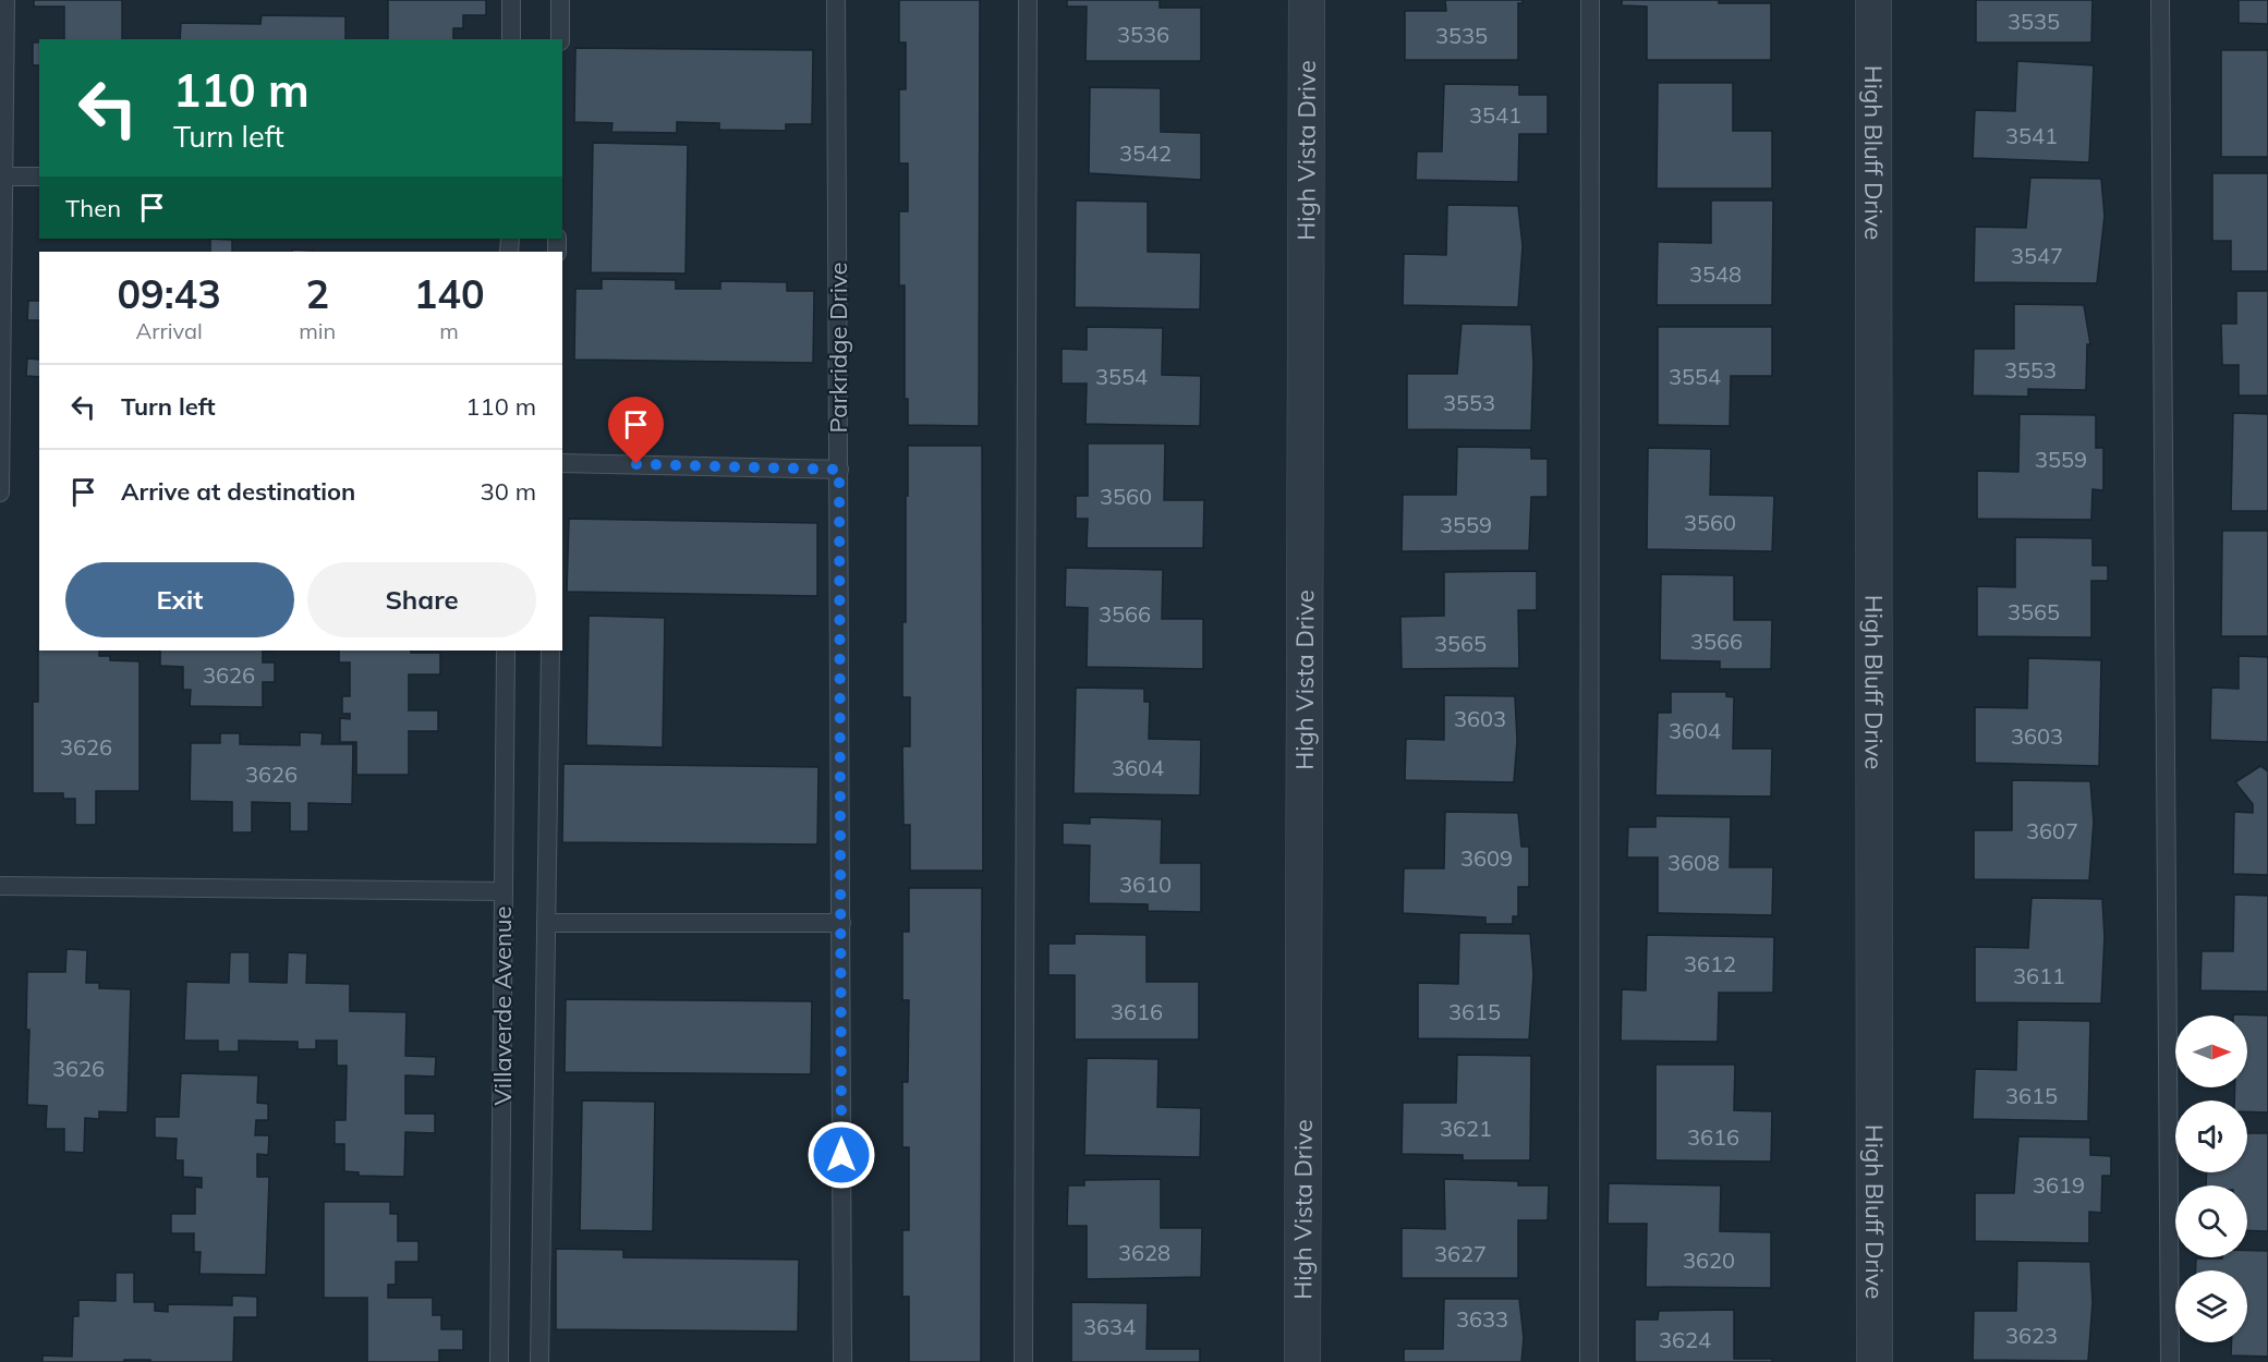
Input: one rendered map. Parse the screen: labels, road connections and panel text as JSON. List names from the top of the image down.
{
  "streets": {
    "street": ["High Vista Drive", "High Bluff Drive"],
    "lane": ["Parkridge Drive", "Villaverde Avenue"]
  },
  "house_numbers": [
    "3535",
    "3536",
    "3535",
    "3541",
    "3541",
    "3542",
    "3547",
    "3548",
    "3553",
    "3554",
    "3554",
    "3553",
    "3559",
    "3560",
    "3560",
    "3559",
    "3565",
    "3566",
    "3566",
    "3565",
    "3626",
    "3603",
    "3604",
    "3603",
    "3626",
    "3604",
    "3626",
    "3607",
    "3609",
    "3608",
    "3610",
    "3612",
    "3611",
    "3616",
    "3615",
    "3626",
    "3615",
    "3621",
    "3616",
    "3619",
    "3628",
    "3627",
    "3620",
    "3633",
    "3634",
    "3623",
    "3624"
  ],
  "north": "right",
  "page": {
    "turn": ["110 m", "Turn left"],
    "then": "Then",
    "eta": [
      "09:43",
      "Arrival",
      "2",
      "min",
      "140",
      "m"
    ],
    "list": [
      {
        "name": "Turn left",
        "value": "110 m"
      },
      {
        "name": "Arrive at destination",
        "value": "30 m"
      }
    ],
    "buttons": ["Exit", "Share"]
  }
}
